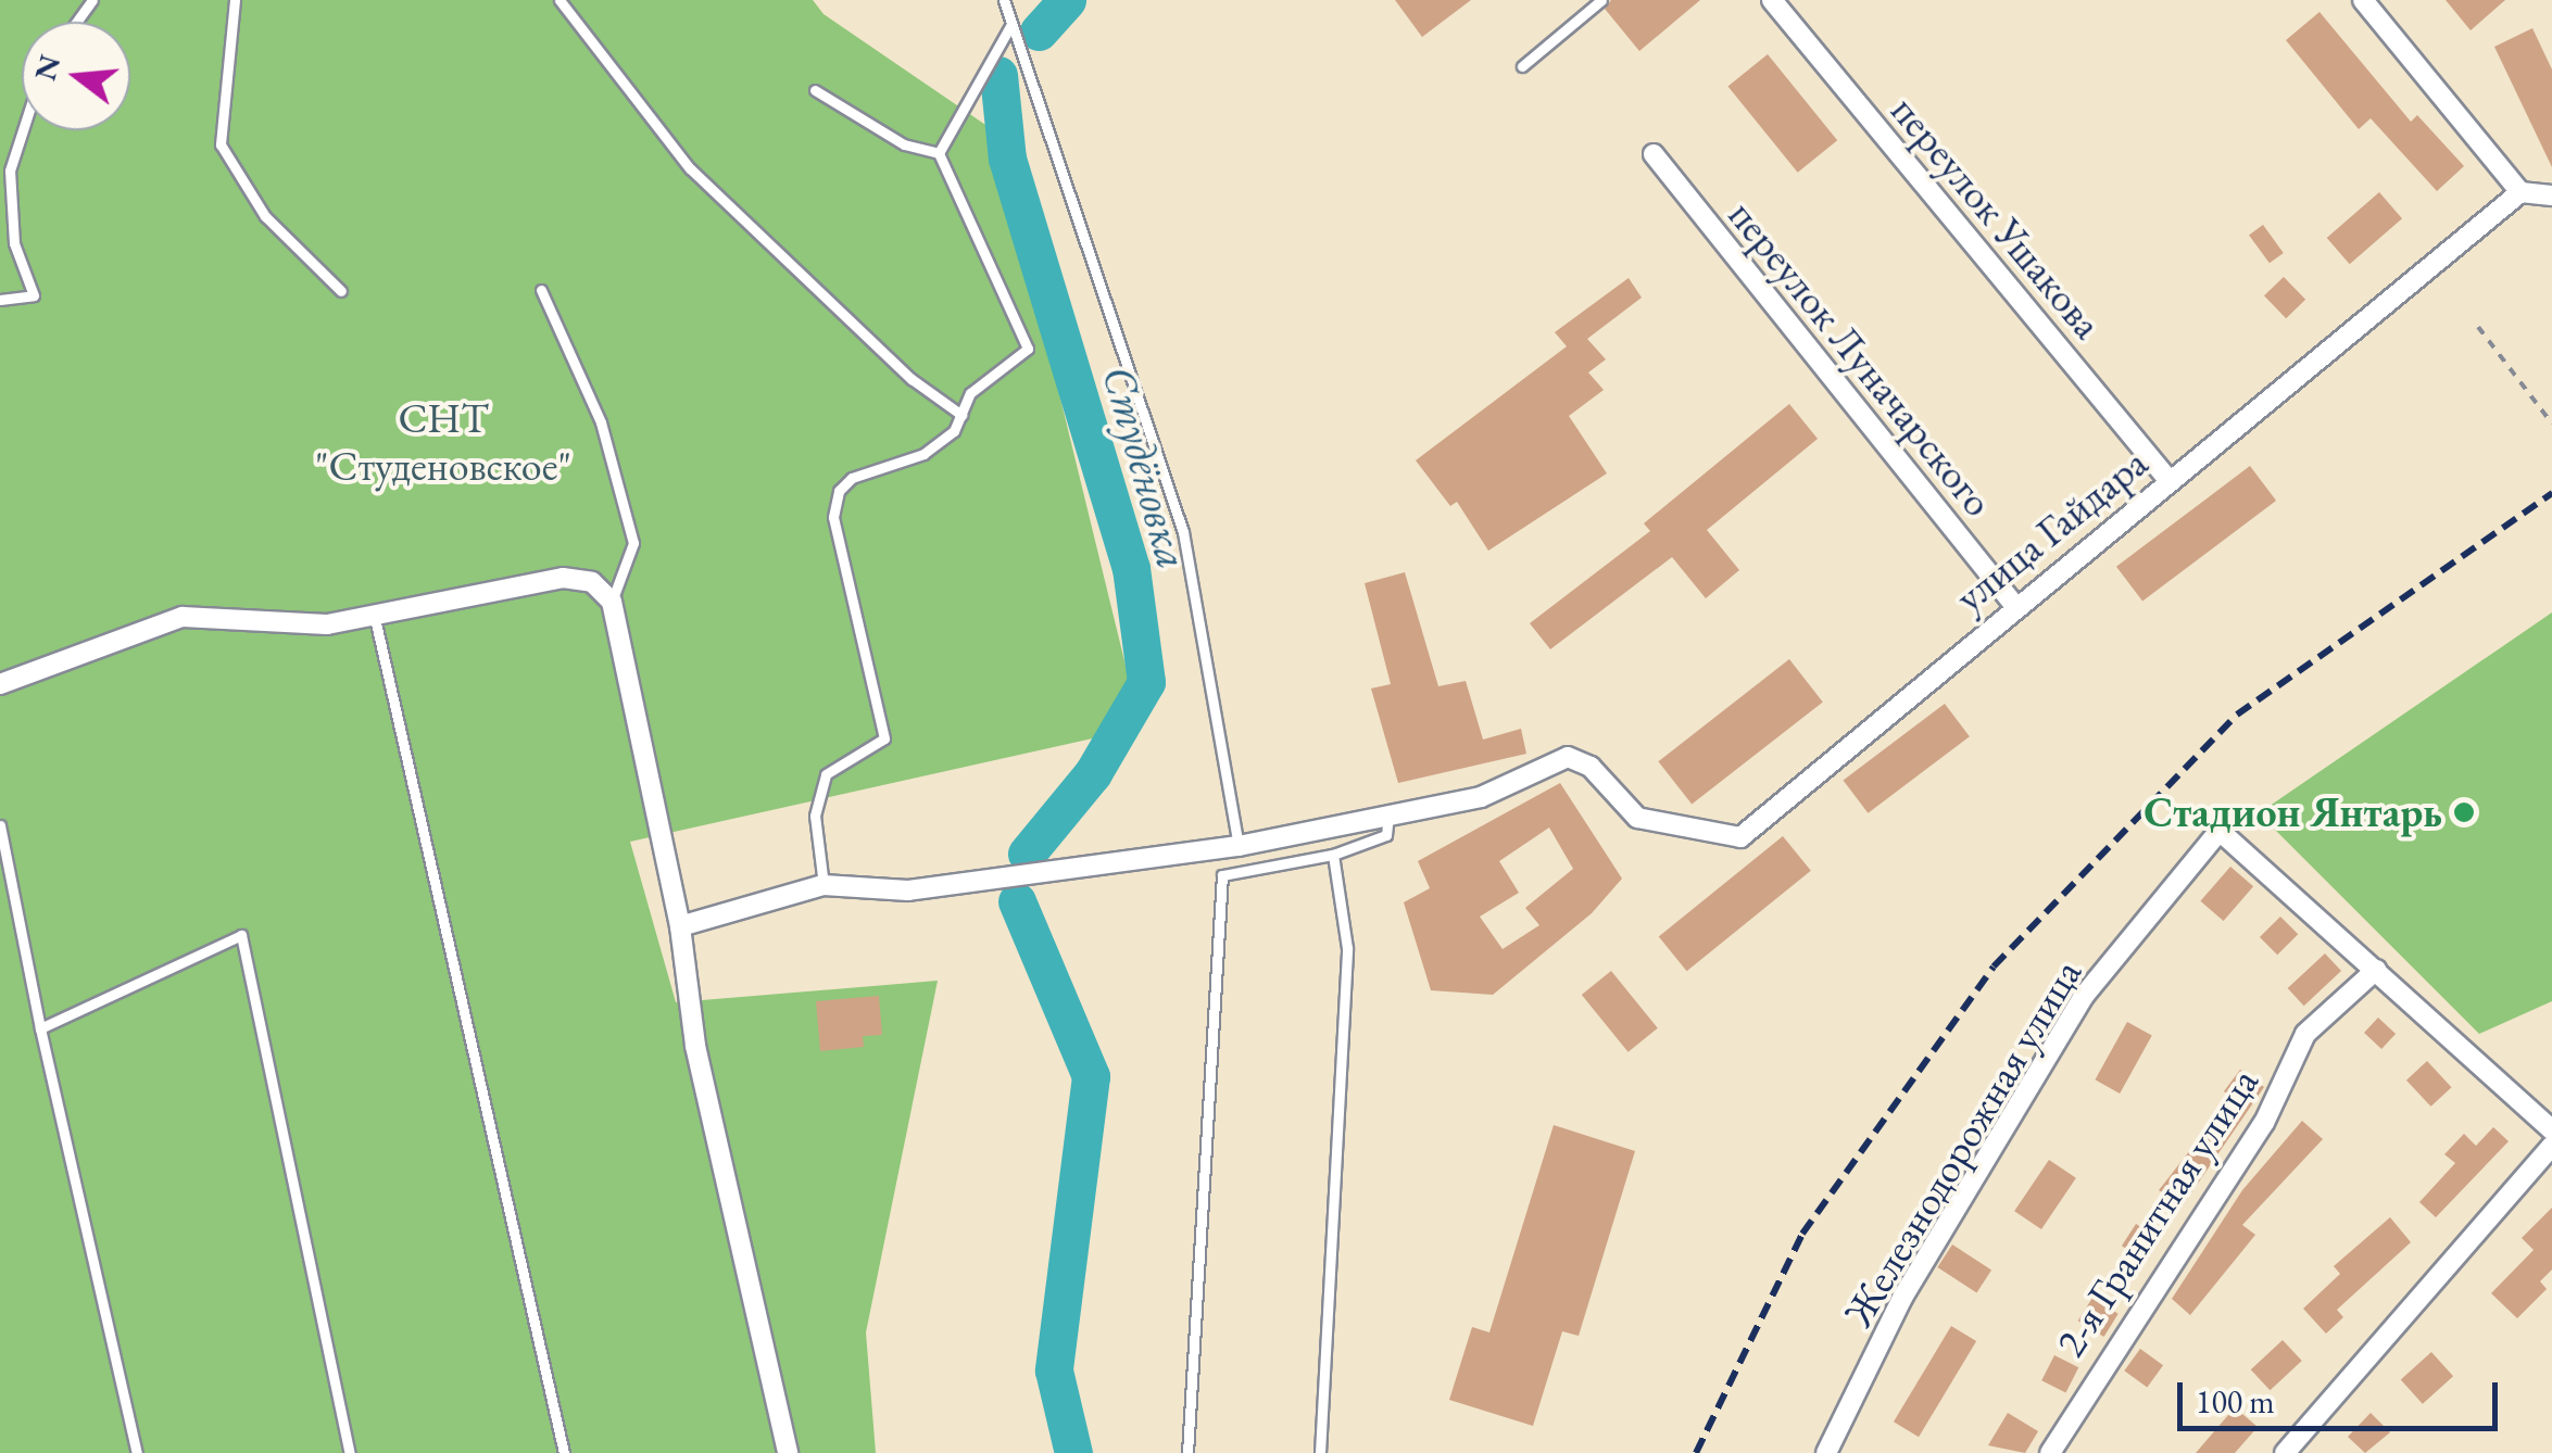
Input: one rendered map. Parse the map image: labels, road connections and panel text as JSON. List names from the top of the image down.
{
  "streets": {
    "street": [
      "переулок Ушакова",
      "переулок Луначарского",
      "улица Гайдара",
      "Железнодорожная улица",
      "2-я Гранитная улица"
    ]
  },
  "crossings": [
    ["переулок Ушакова", "улица Гайдара"],
    ["переулок Луначарского", "улица Гайдара"],
    ["Железнодорожная улица", "2-я Гранитная улица"]
  ],
  "water": ["Студёновка"],
  "parks": ["СНТ \"Студеновское\""],
  "places": ["Стадион Янтарь"],
  "scale_bar": "100 m",
  "north": "left"
}
